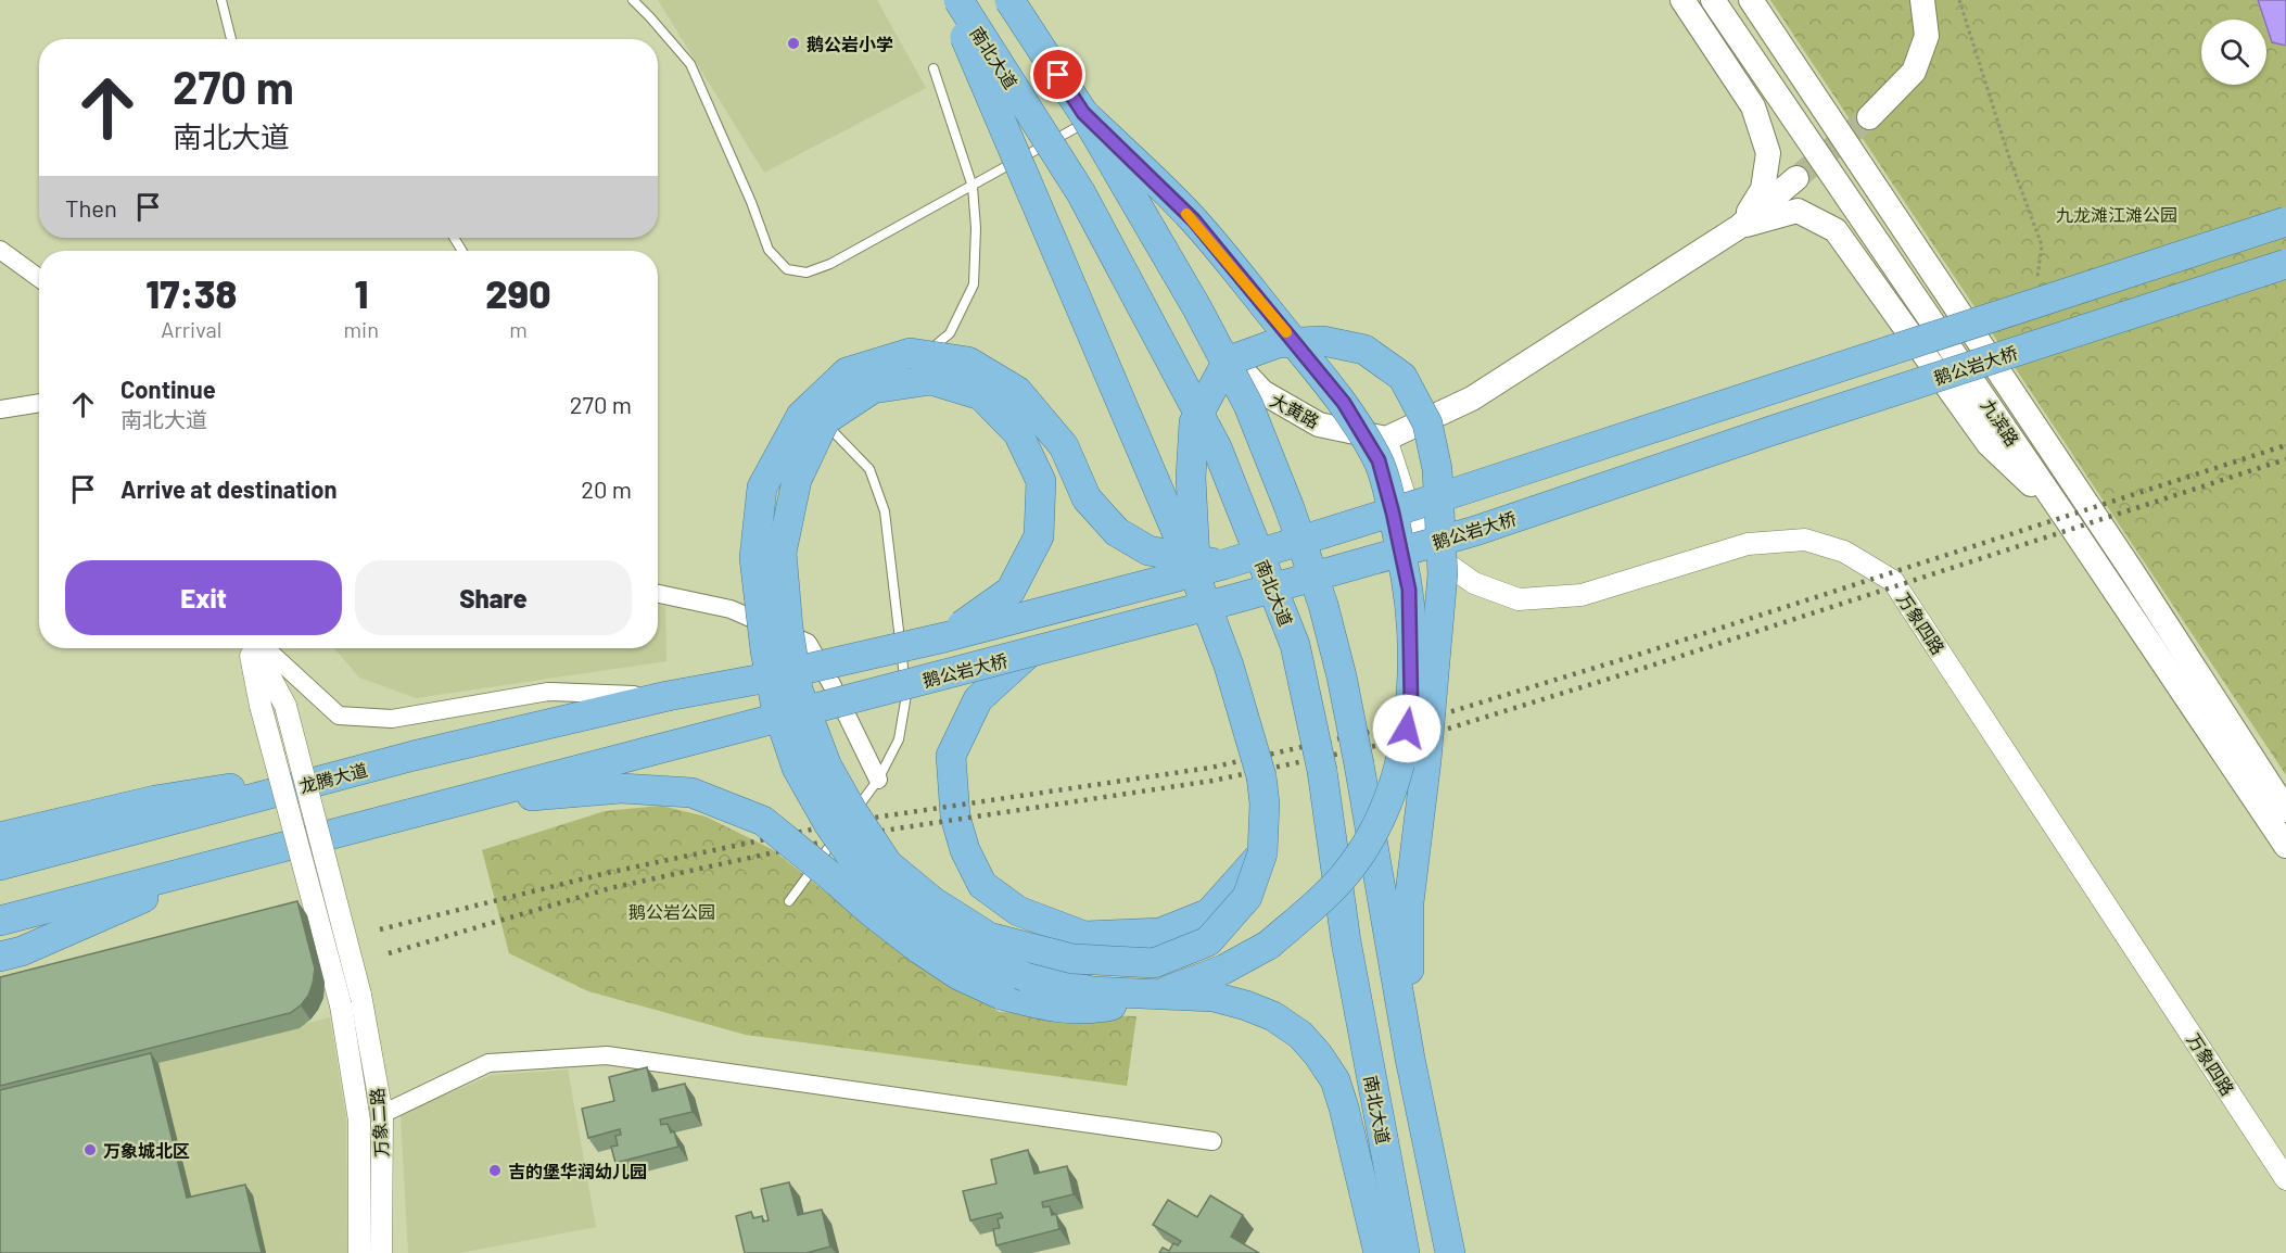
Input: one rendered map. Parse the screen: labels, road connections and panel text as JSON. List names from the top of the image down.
{
  "streets": {
    "highway": ["南北大道", "鹅公岩大桥", "龙腾大道"],
    "main road": ["大黄路", "九滨路"],
    "street": ["万象四路", "万象二路"]
  },
  "crossings": [
    ["鹅公岩大桥", "龙腾大道"],
    ["大黄路", "万象四路"]
  ],
  "parks": ["九龙滩江滩公园", "鹅公岩公园"],
  "places": ["鹅公岩小学", "万象城北区", "吉的堡华润幼儿园"],
  "page": {
    "turn": ["270 m", "南北大道"],
    "then": "Then",
    "eta": [
      "17:38",
      "Arrival",
      "1",
      "min",
      "290",
      "m"
    ],
    "list": [
      {
        "name": "Continue",
        "note": "南北大道",
        "value": "270 m"
      },
      {
        "name": "Arrive at destination",
        "value": "20 m"
      }
    ],
    "buttons": ["Exit", "Share"]
  }
}
